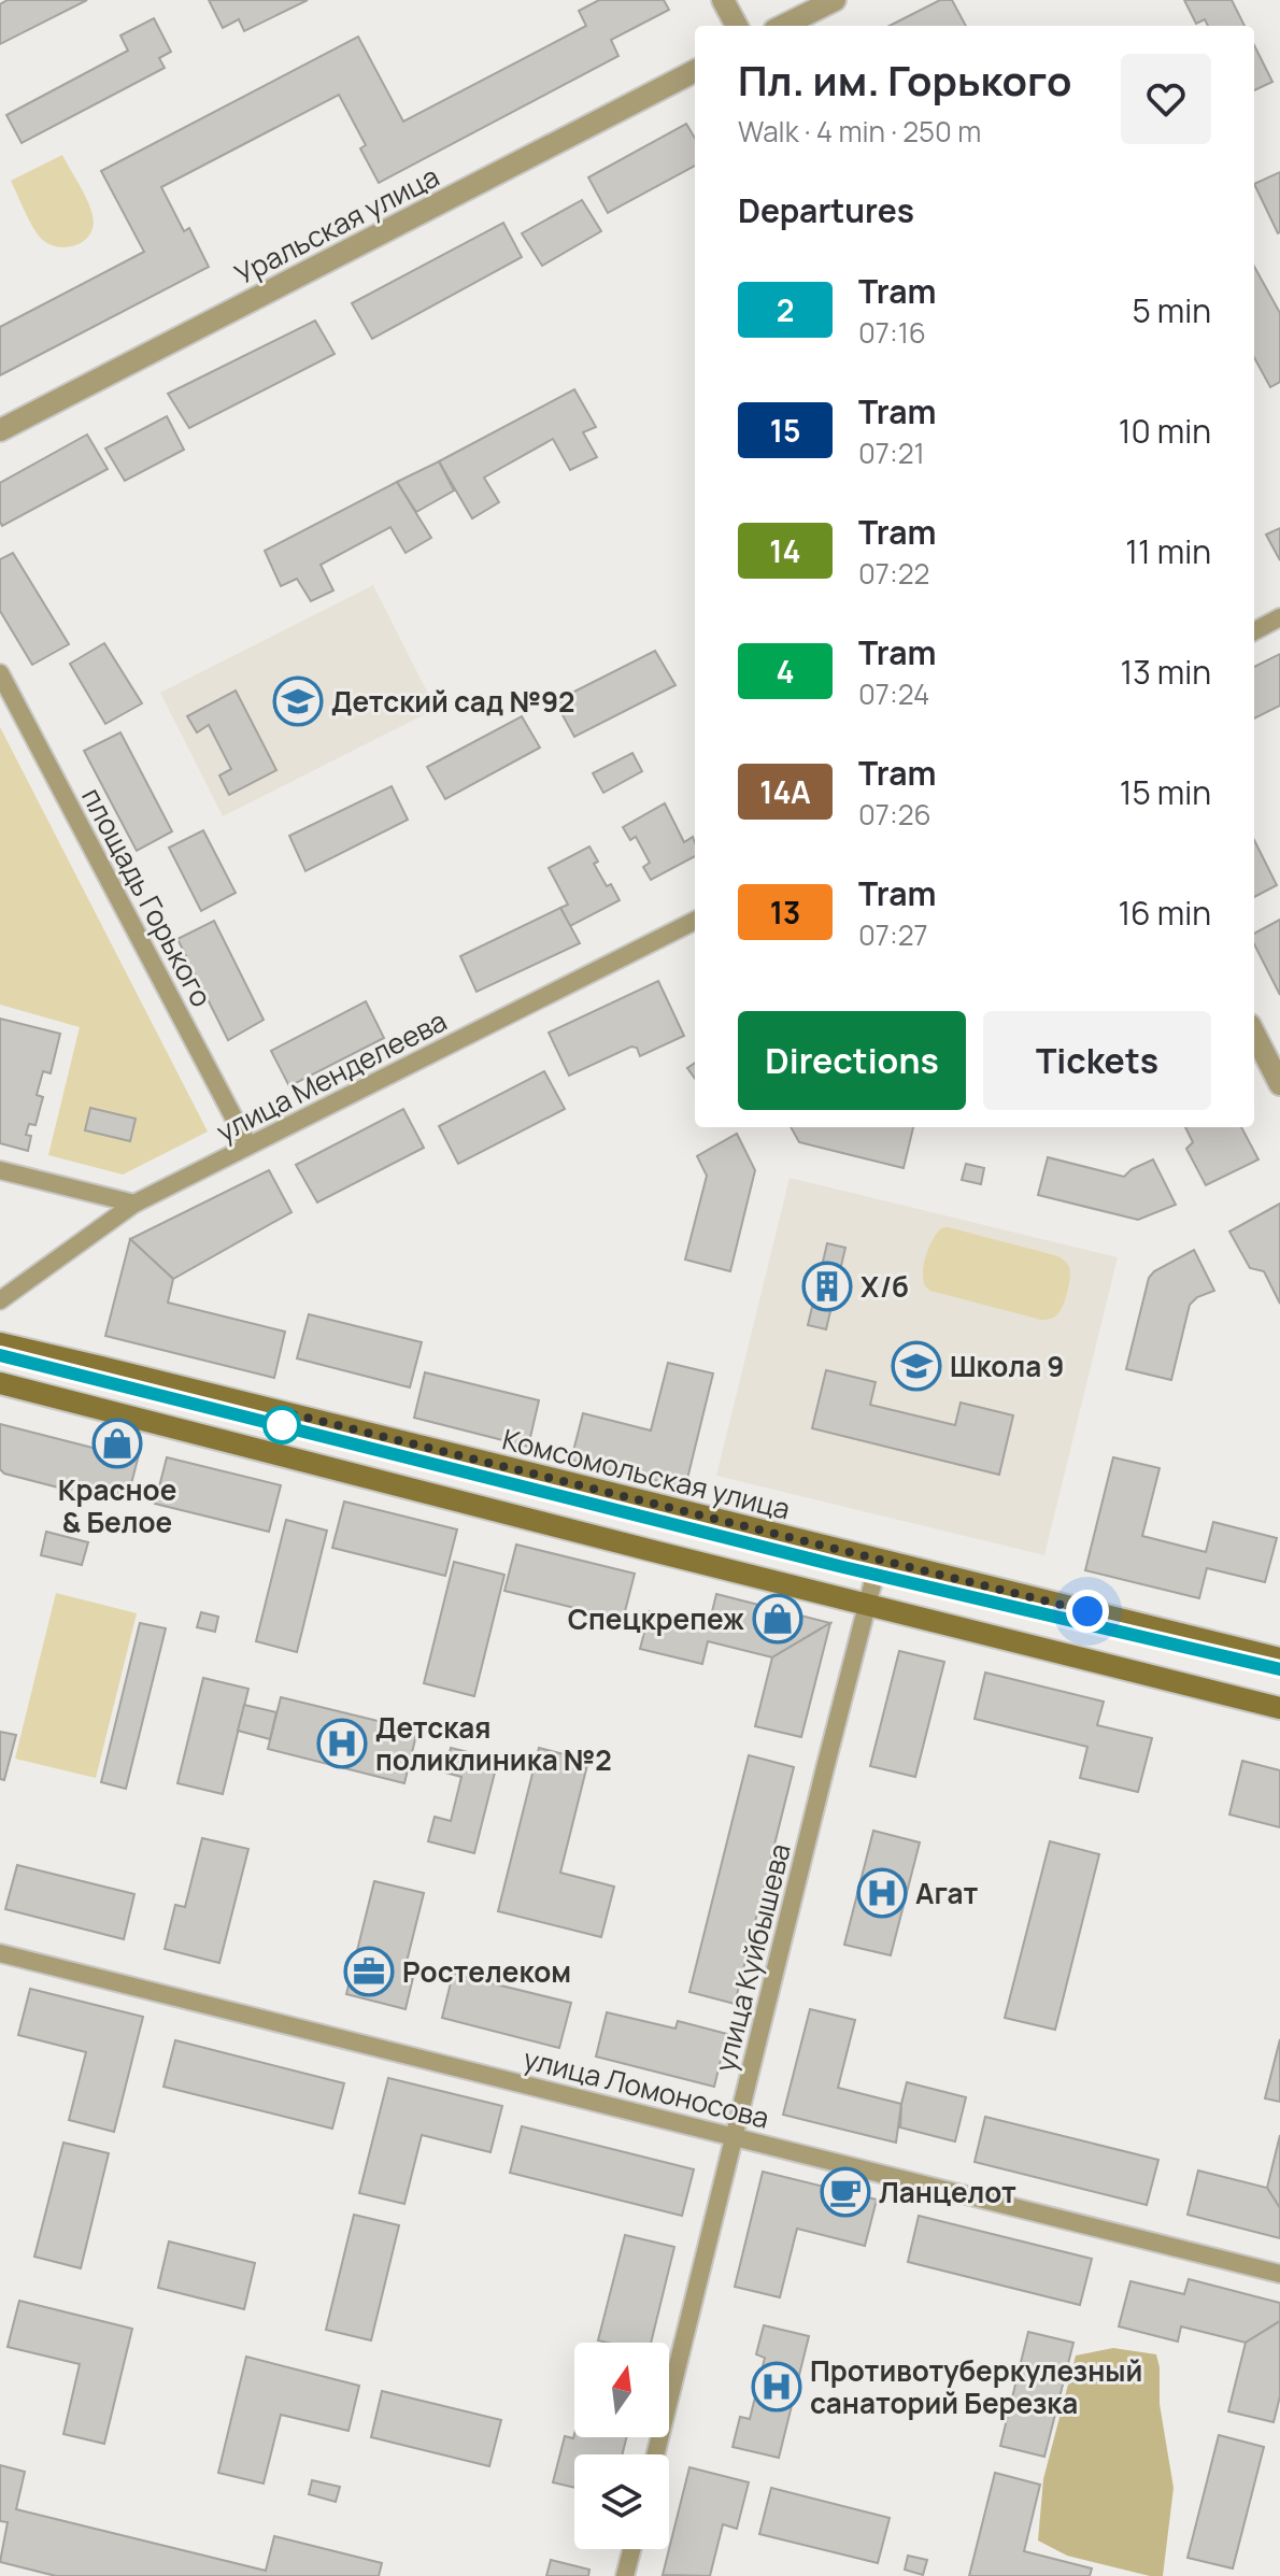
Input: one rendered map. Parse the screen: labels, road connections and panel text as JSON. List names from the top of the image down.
{
  "streets": {
    "main road": ["Комсомольская улица"],
    "street": [
      "Уральская улица",
      "площадь Горького",
      "улица Менделеева",
      "улица Куйбышева",
      "улица Ломоносова"
    ]
  },
  "crossings": [
    ["площадь Горького", "улица Менделеева"],
    ["Комсомольская улица", "улица Куйбышева"],
    ["улица Куйбышева", "улица Ломоносова"]
  ],
  "places": {
    "school or university": ["Детский сад №92", "Школа 9"],
    "building": ["Х/б"],
    "shop": ["Красное & Белое", "Спецкрепеж"],
    "hospital": ["Детская поликлиника №2", "Агат", "Противотуберкулезный санаторий Березка"],
    "office": ["Ростелеком"],
    "cafe": ["Ланцелот"]
  },
  "lines": ["tram line 2"],
  "north": "top",
  "page": {
    "heading": [
      ["Пл. им. Горького", "Walk · 4 min · 250 m"],
      "Departures"
    ],
    "list": [
      {
        "mark": "2",
        "name": "Tram",
        "note": "07:16",
        "value": "5 min"
      },
      {
        "mark": "15",
        "name": "Tram",
        "note": "07:21",
        "value": "10 min"
      },
      {
        "mark": "14",
        "name": "Tram",
        "note": "07:22",
        "value": "11 min"
      },
      {
        "mark": "4",
        "name": "Tram",
        "note": "07:24",
        "value": "13 min"
      },
      {
        "mark": "14А",
        "name": "Tram",
        "note": "07:26",
        "value": "15 min"
      },
      {
        "mark": "13",
        "name": "Tram",
        "note": "07:27",
        "value": "16 min"
      }
    ],
    "buttons": ["Directions", "Tickets"]
  }
}
